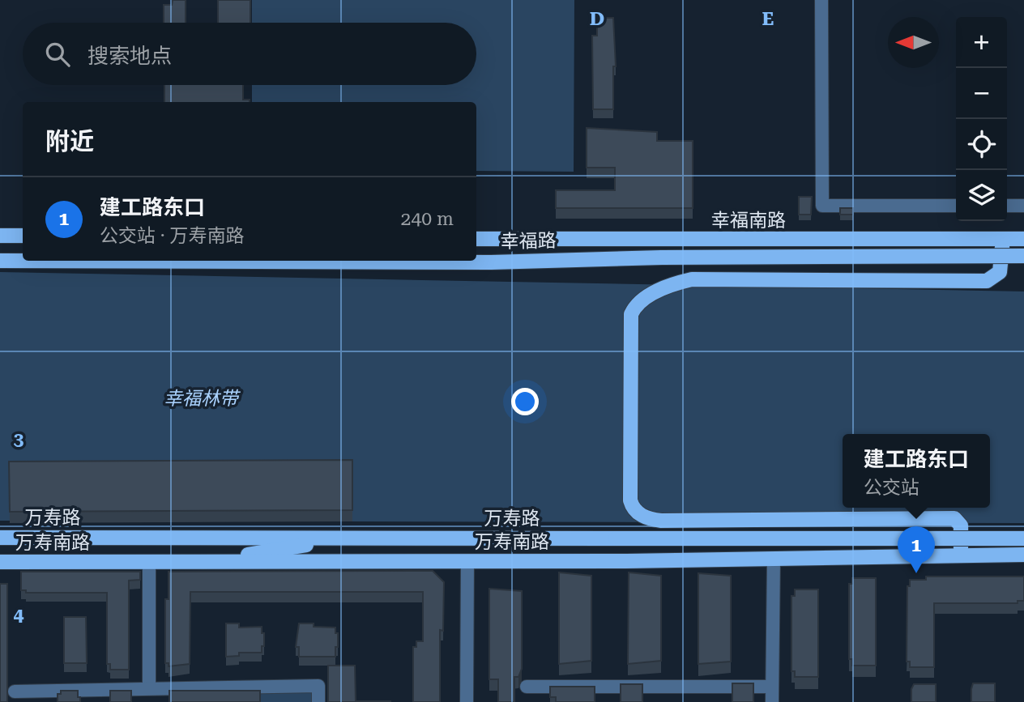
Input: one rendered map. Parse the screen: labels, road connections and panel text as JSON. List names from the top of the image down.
{
  "streets": {
    "main road": [
      "幸福南路",
      "幸福路",
      "万寿路",
      "万寿南路"
    ]
  },
  "parks": ["幸福林带"],
  "north": "left",
  "page": {
    "map_buttons": ["+", "−"],
    "search": "搜索地点",
    "heading": "附近",
    "list": [
      {
        "mark": "1",
        "name": "建工路东口",
        "note": "公交站 · 万寿南路",
        "value": "240 m"
      }
    ],
    "popup": ["建工路东口", "公交站"],
    "pins": "1"
  },
  "grid": {
    "columns": ["D", "E"],
    "rows": ["3", "4"]
  }
}
